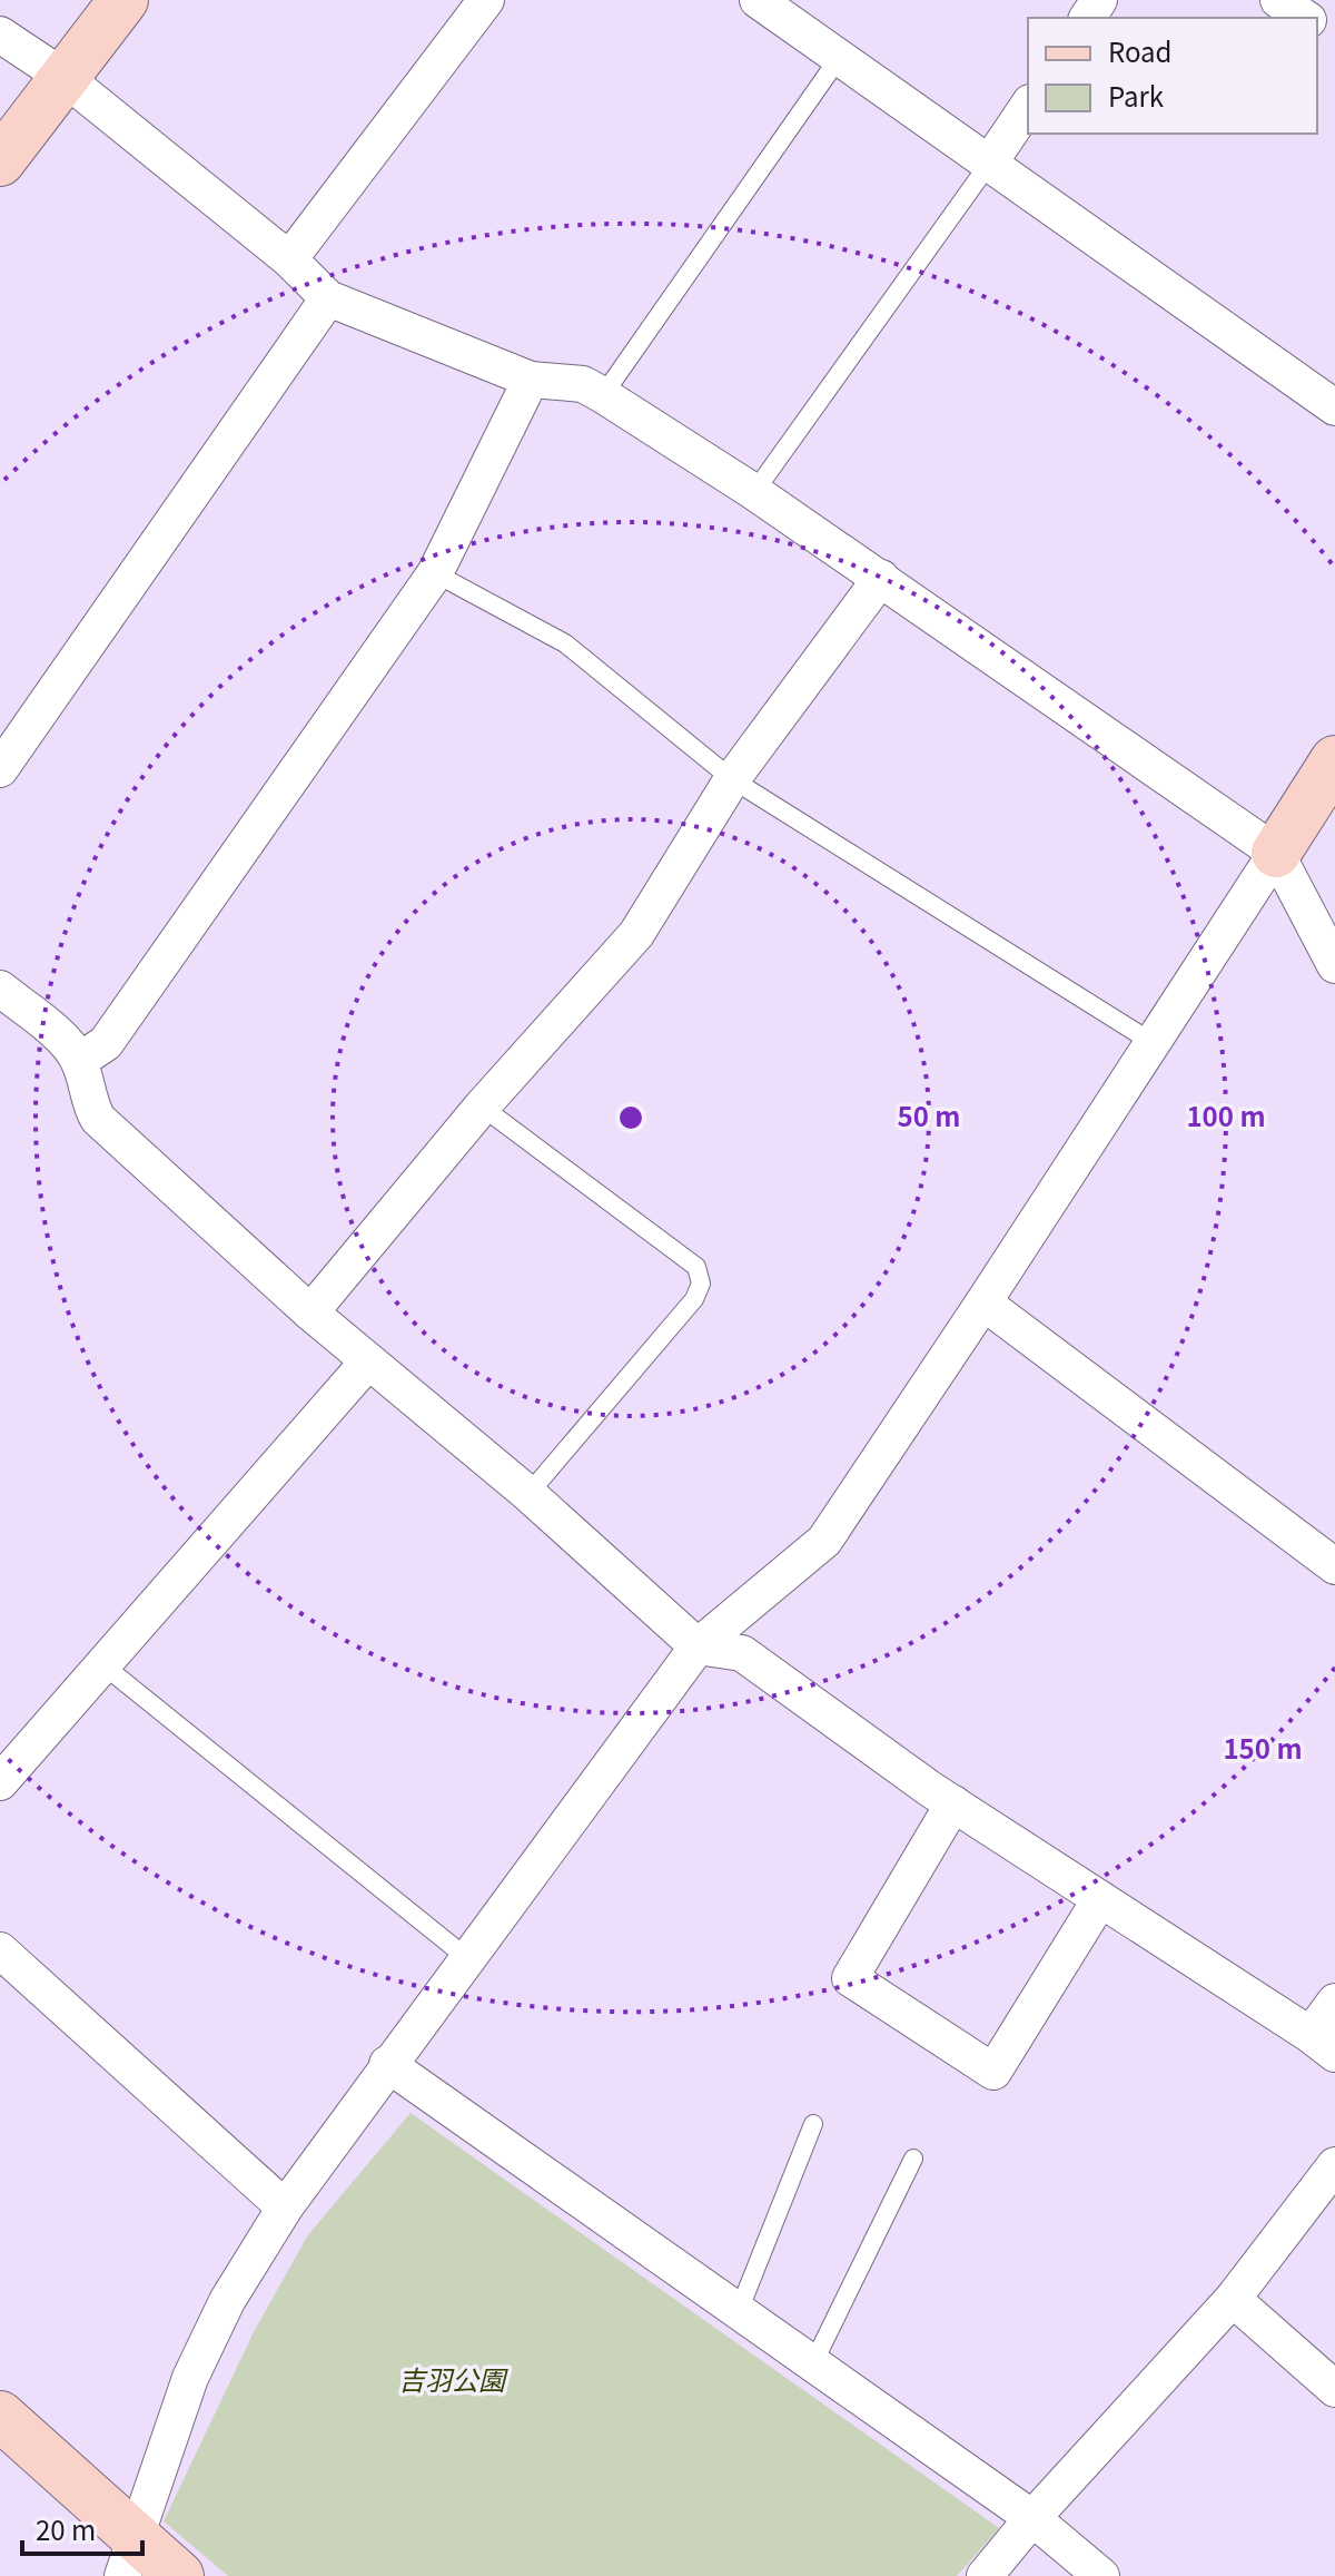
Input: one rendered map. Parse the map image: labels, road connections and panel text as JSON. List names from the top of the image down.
{
  "parks": ["吉羽公園"],
  "legend": ["Road", "Park"],
  "scale_bar": "20 m",
  "rings": ["50 m", "100 m", "150 m"]
}
